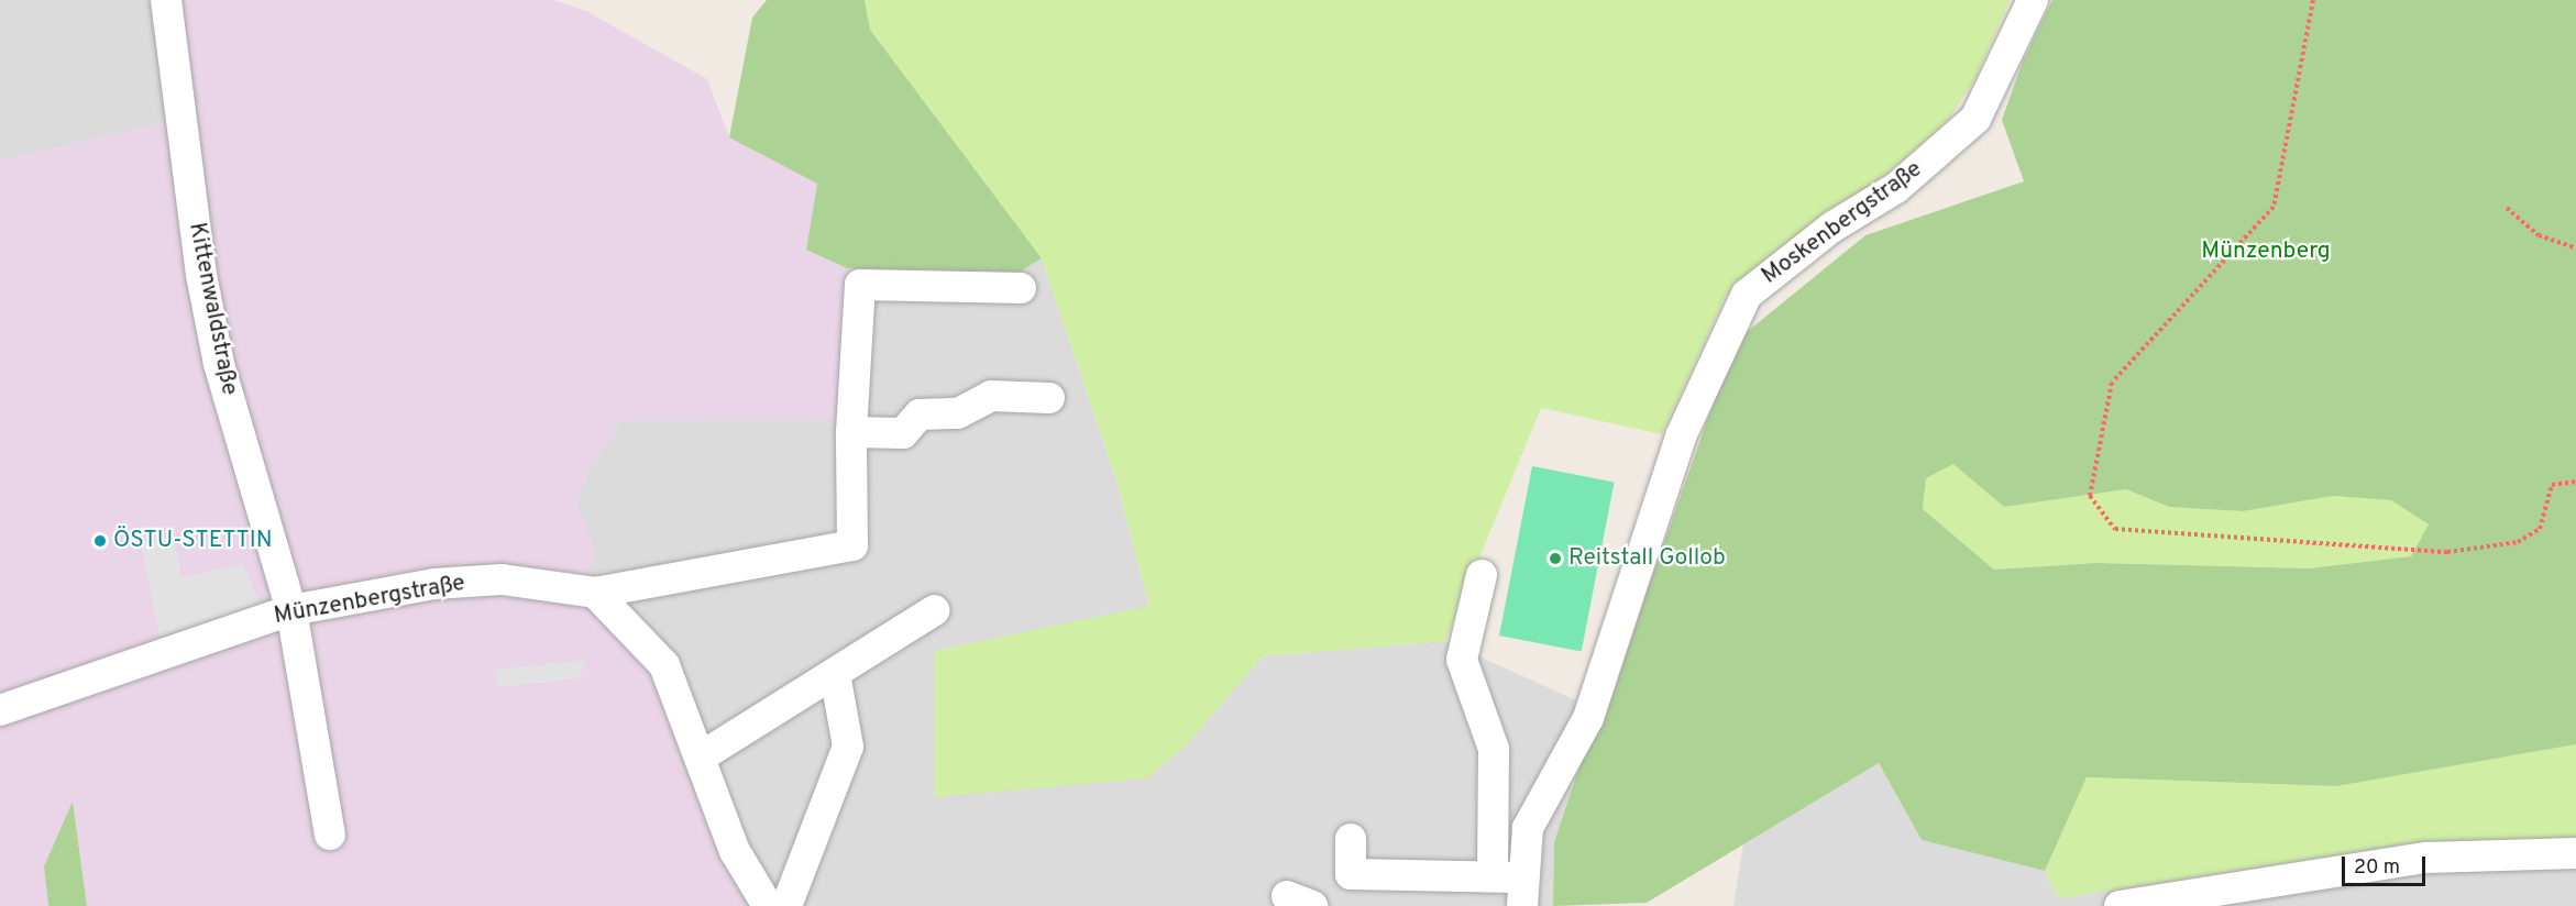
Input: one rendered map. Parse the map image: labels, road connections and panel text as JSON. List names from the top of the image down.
{
  "streets": {
    "street": ["Moskenbergstraße", "Kittenwaldstraße", "Münzenbergstraße"]
  },
  "crossings": [
    ["Kittenwaldstraße", "Münzenbergstraße"]
  ],
  "parks": ["Münzenberg"],
  "places": ["ÖSTU-STETTIN", "Reitstall Gollob"],
  "scale_bar": "20 m"
}
